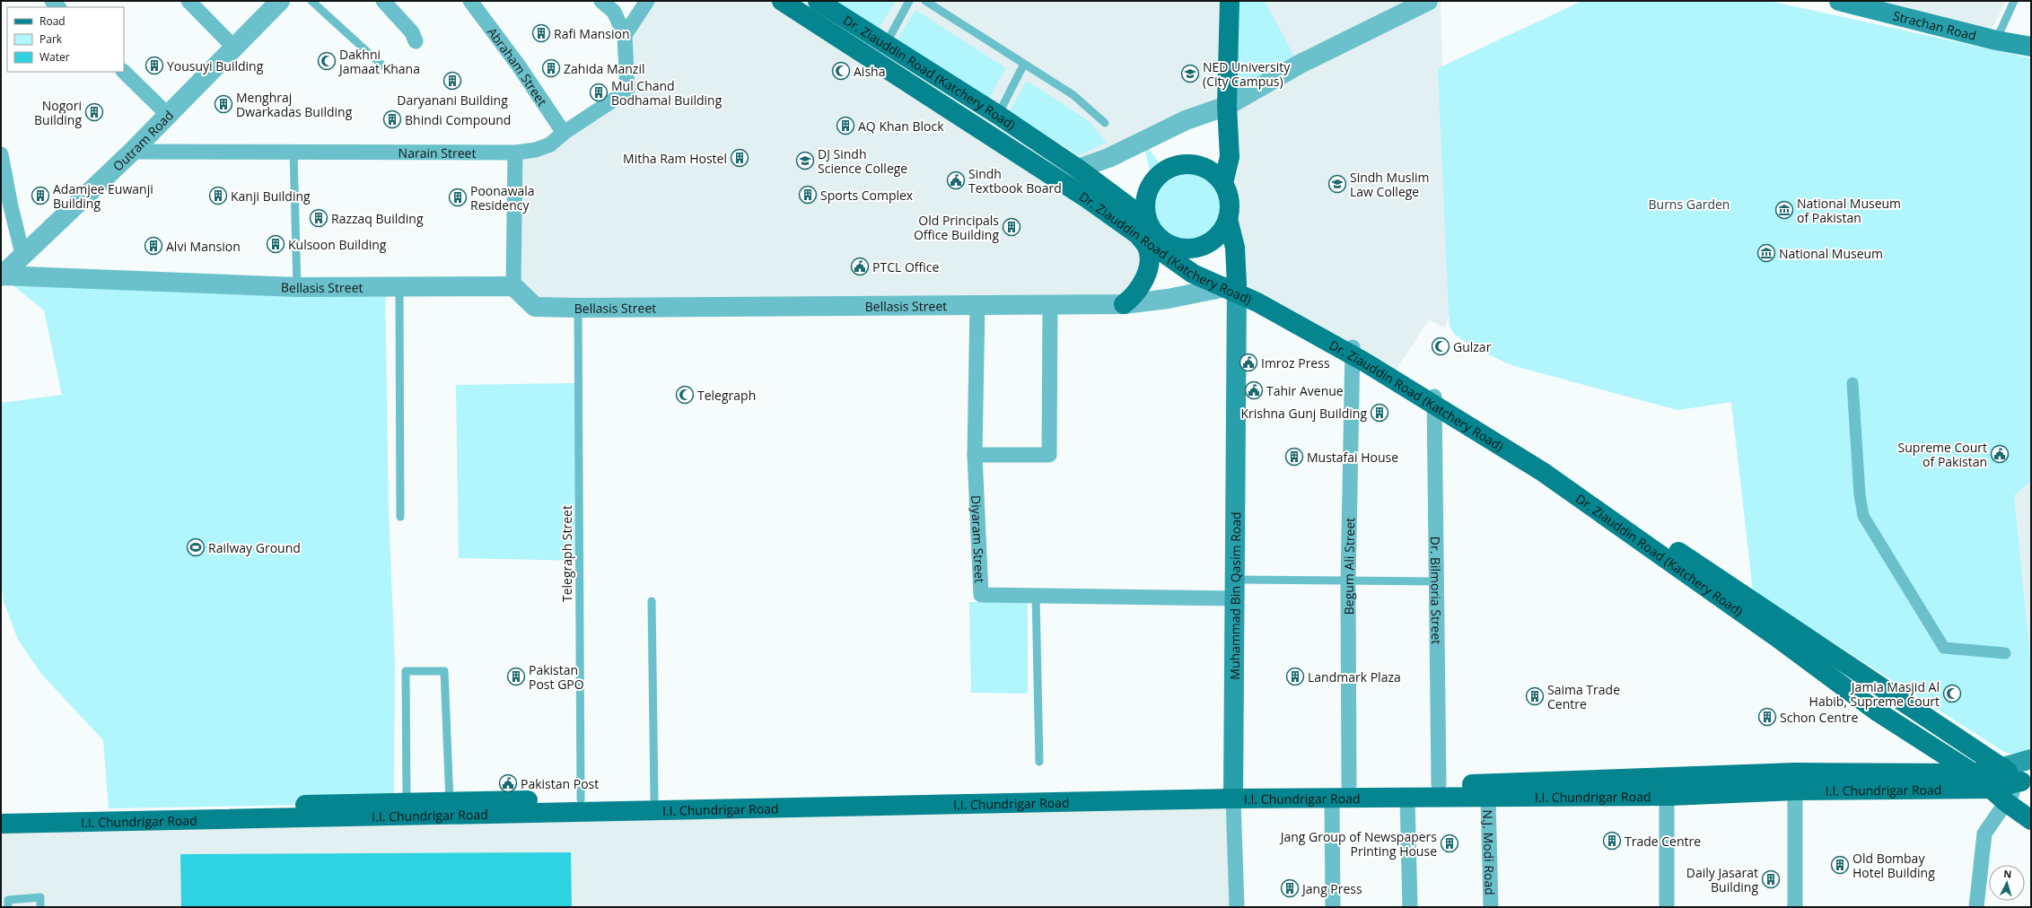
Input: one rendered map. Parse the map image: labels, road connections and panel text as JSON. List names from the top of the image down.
{
  "streets": {
    "main road": [
      "Strachan Road",
      "Dr. Ziauddin Road (Katchery Road)",
      "Muhammad Bin Qasim Road",
      "I.I. Chundrigar Road"
    ],
    "street": [
      "Abraham Street",
      "Outram Road",
      "Narain Street",
      "Bellasis Street",
      "Diyaram Street",
      "Begum Ali Street",
      "Dr. Bilmoria Street",
      "N.J. Modi Road"
    ],
    "lane": ["Telegraph Street"]
  },
  "crossings": [
    ["Abraham Street", "Narain Street"],
    ["Dr. Ziauddin Road (Katchery Road)", "Bellasis Street"],
    ["Dr. Ziauddin Road (Katchery Road)", "Begum Ali Street"],
    ["Dr. Ziauddin Road (Katchery Road)", "Dr. Bilmoria Street"],
    ["Dr. Ziauddin Road (Katchery Road)", "Muhammad Bin Qasim Road"],
    ["Dr. Ziauddin Road (Katchery Road)", "I.I. Chundrigar Road"],
    ["Outram Road", "Narain Street"],
    ["Outram Road", "Bellasis Street"],
    ["Bellasis Street", "Telegraph Street"],
    ["Bellasis Street", "Muhammad Bin Qasim Road"],
    ["Diyaram Street", "Muhammad Bin Qasim Road"],
    ["Telegraph Street", "I.I. Chundrigar Road"],
    ["Begum Ali Street", "I.I. Chundrigar Road"],
    ["Dr. Bilmoria Street", "I.I. Chundrigar Road"],
    ["Muhammad Bin Qasim Road", "I.I. Chundrigar Road"],
    ["I.I. Chundrigar Road", "N.J. Modi Road"]
  ],
  "parks": ["Burns Garden"],
  "places": {
    "building": [
      "Rafi Mansion",
      "Yousuyi Building",
      "Zahida Manzil",
      "Daryanani Building",
      "Mul Chand Bodhamal Building",
      "Menghraj Dwarkadas Building",
      "Nogori Building",
      "Bhindi Compound",
      "AQ Khan Block",
      "Mitha Ram Hostel",
      "Sports Complex",
      "Adamjee Euwanji Building",
      "Kanji Building",
      "Poonawala Residency",
      "Razzaq Building",
      "Old Principals Office Building",
      "Kulsoon Building",
      "Alvi Mansion",
      "Krishna Gunj Building",
      "Mustafai House",
      "Pakistan Post GPO",
      "Landmark Plaza",
      "Saima Trade Centre",
      "Schon Centre",
      "Trade Centre",
      "Jang Group of Newspapers Printing House",
      "Old Bombay Hotel Building",
      "Daily Jasarat Building",
      "Jang Press"
    ],
    "mosque": [
      "Dakhni Jamaat Khana",
      "Aisha",
      "Gulzar",
      "Telegraph",
      "Jamia Masjid Al Habib, Supreme Court"
    ],
    "school or university": ["NED University (City Campus)", "DJ Sindh Science College", "Sindh Muslim Law College"],
    "public building": [
      "Sindh Textbook Board",
      "PTCL Office",
      "Imroz Press",
      "Tahir Avenue",
      "Supreme Court of Pakistan",
      "Pakistan Post"
    ],
    "museum": ["National Museum of Pakistan", "National Museum"],
    "sports": ["Railway Ground"]
  },
  "legend": ["Road", "Park", "Water"],
  "north": "top"
}
